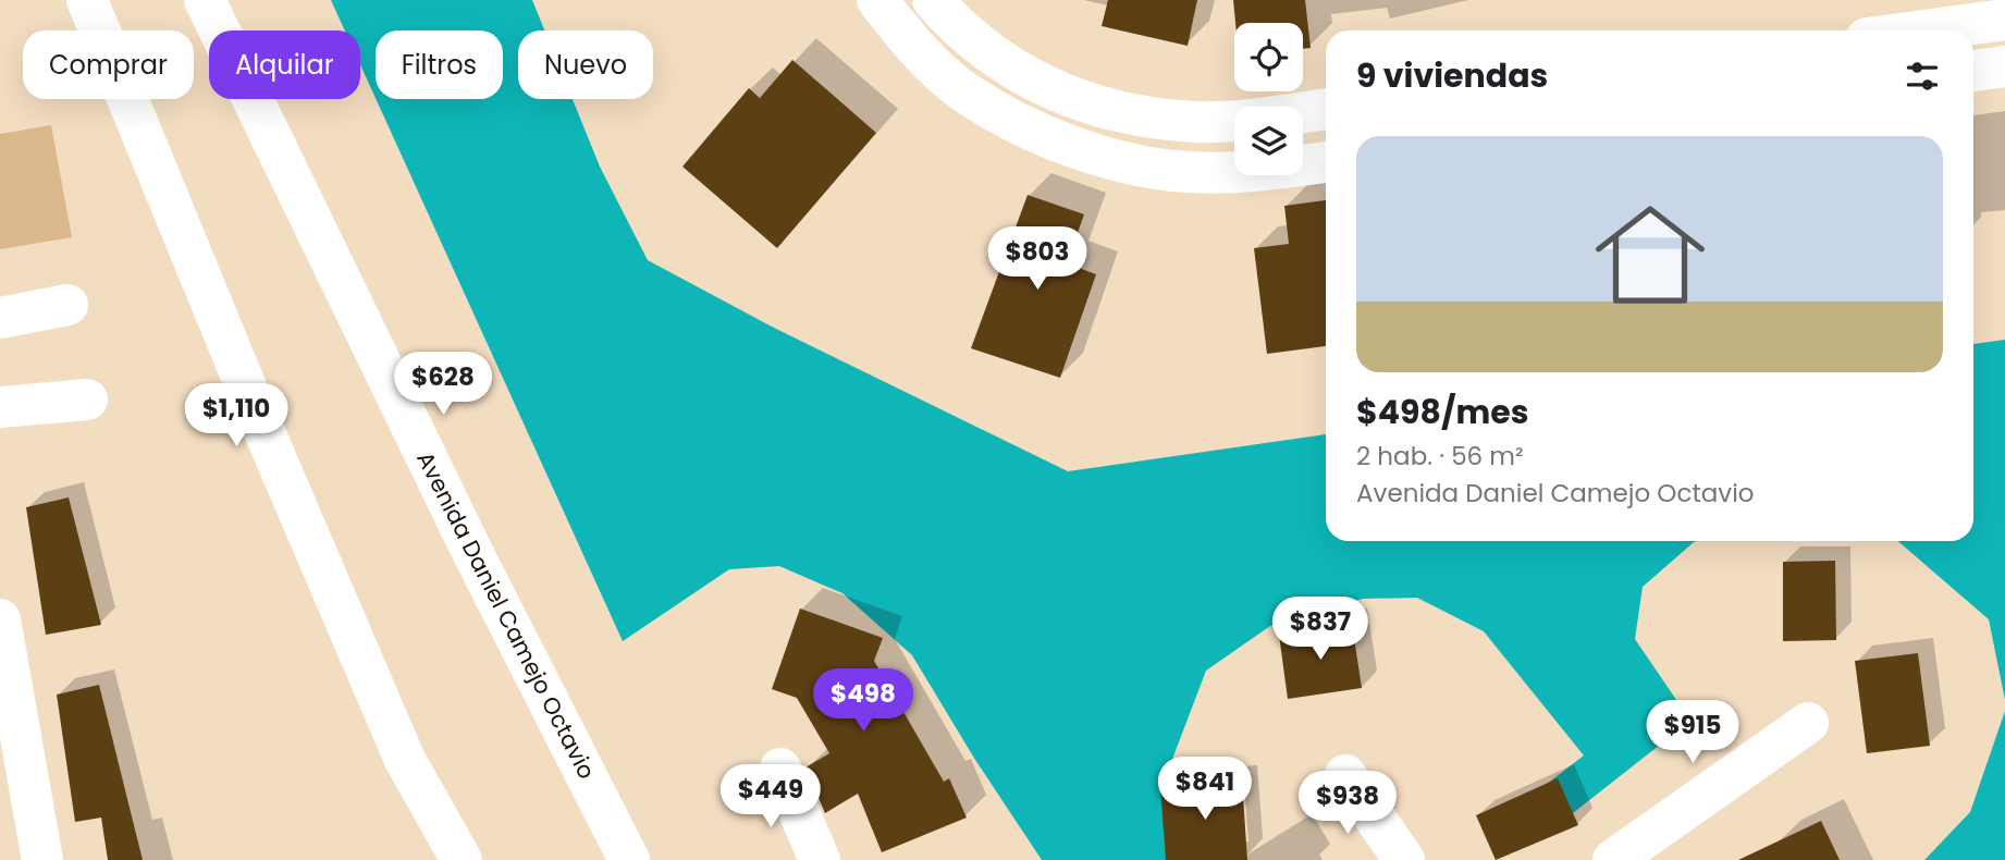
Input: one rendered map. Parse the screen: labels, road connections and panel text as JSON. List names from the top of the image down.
{
  "streets": {
    "main road": ["Avenida Daniel Camejo Octavio"]
  },
  "page": {
    "chip": [
      "Comprar",
      "Alquilar",
      "Filtros",
      "Nuevo"
    ],
    "heading": "9 viviendas",
    "list": [
      {
        "name": "$498/mes",
        "note": "2 hab. · 56 m² · Avenida Daniel Camejo Octavio"
      }
    ],
    "price": [
      "$803",
      "$628",
      "$1,110",
      "$837",
      "$498",
      "$915",
      "$841",
      "$449",
      "$938"
    ]
  }
}
